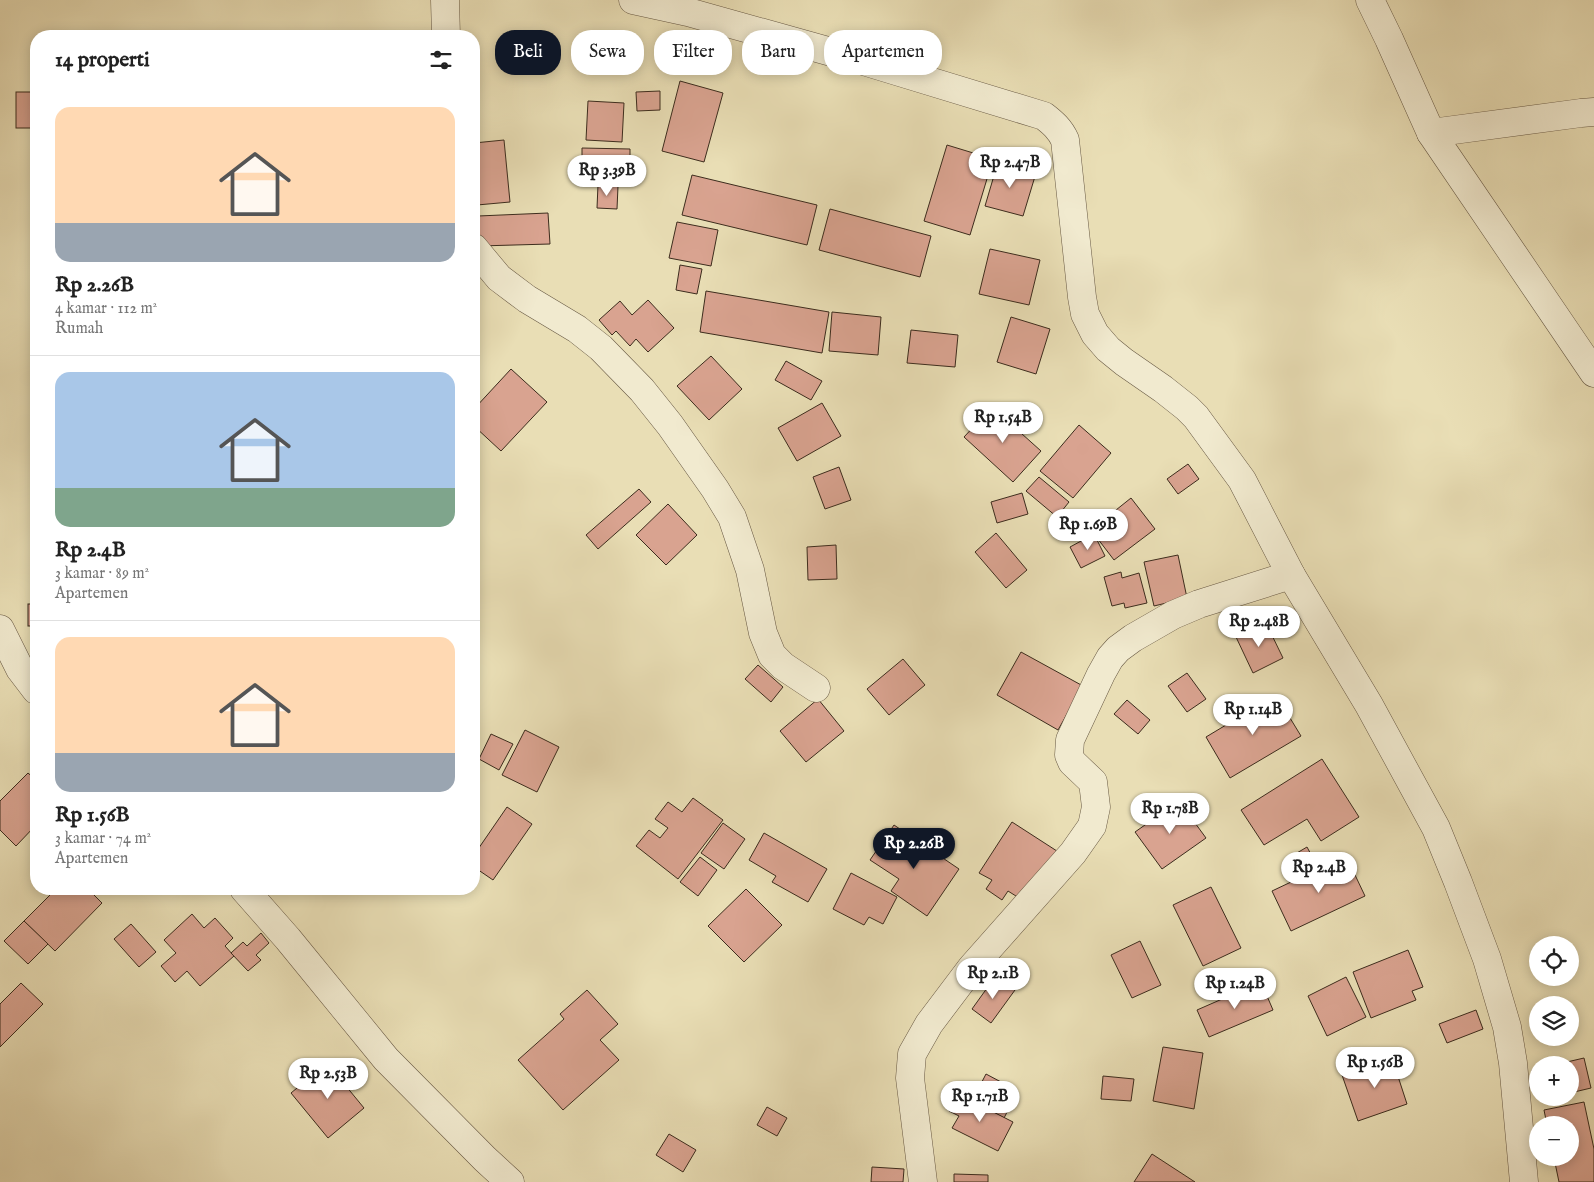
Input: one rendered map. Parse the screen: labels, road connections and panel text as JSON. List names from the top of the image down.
{
  "page": {
    "chip": [
      "Beli",
      "Sewa",
      "Filter",
      "Baru",
      "Apartemen"
    ],
    "heading": "14 properti",
    "list": [
      {
        "name": "Rp 2.26B",
        "note": "4 kamar · 112 m² · Rumah"
      },
      {
        "name": "Rp 2.4B",
        "note": "3 kamar · 89 m² · Apartemen"
      },
      {
        "name": "Rp 1.56B",
        "note": "3 kamar · 74 m² · Apartemen"
      }
    ],
    "price": [
      "Rp 2.47B",
      "Rp 3.39B",
      "Rp 1.54B",
      "Rp 1.69B",
      "Rp 2.48B",
      "Rp 1.14B",
      "Rp 1.78B",
      "Rp 2.26B",
      "Rp 2.4B",
      "Rp 2.1B",
      "Rp 1.24B",
      "Rp 1.56B",
      "Rp 2.53B",
      "Rp 1.71B"
    ],
    "map_buttons": ["+", "−"]
  }
}
